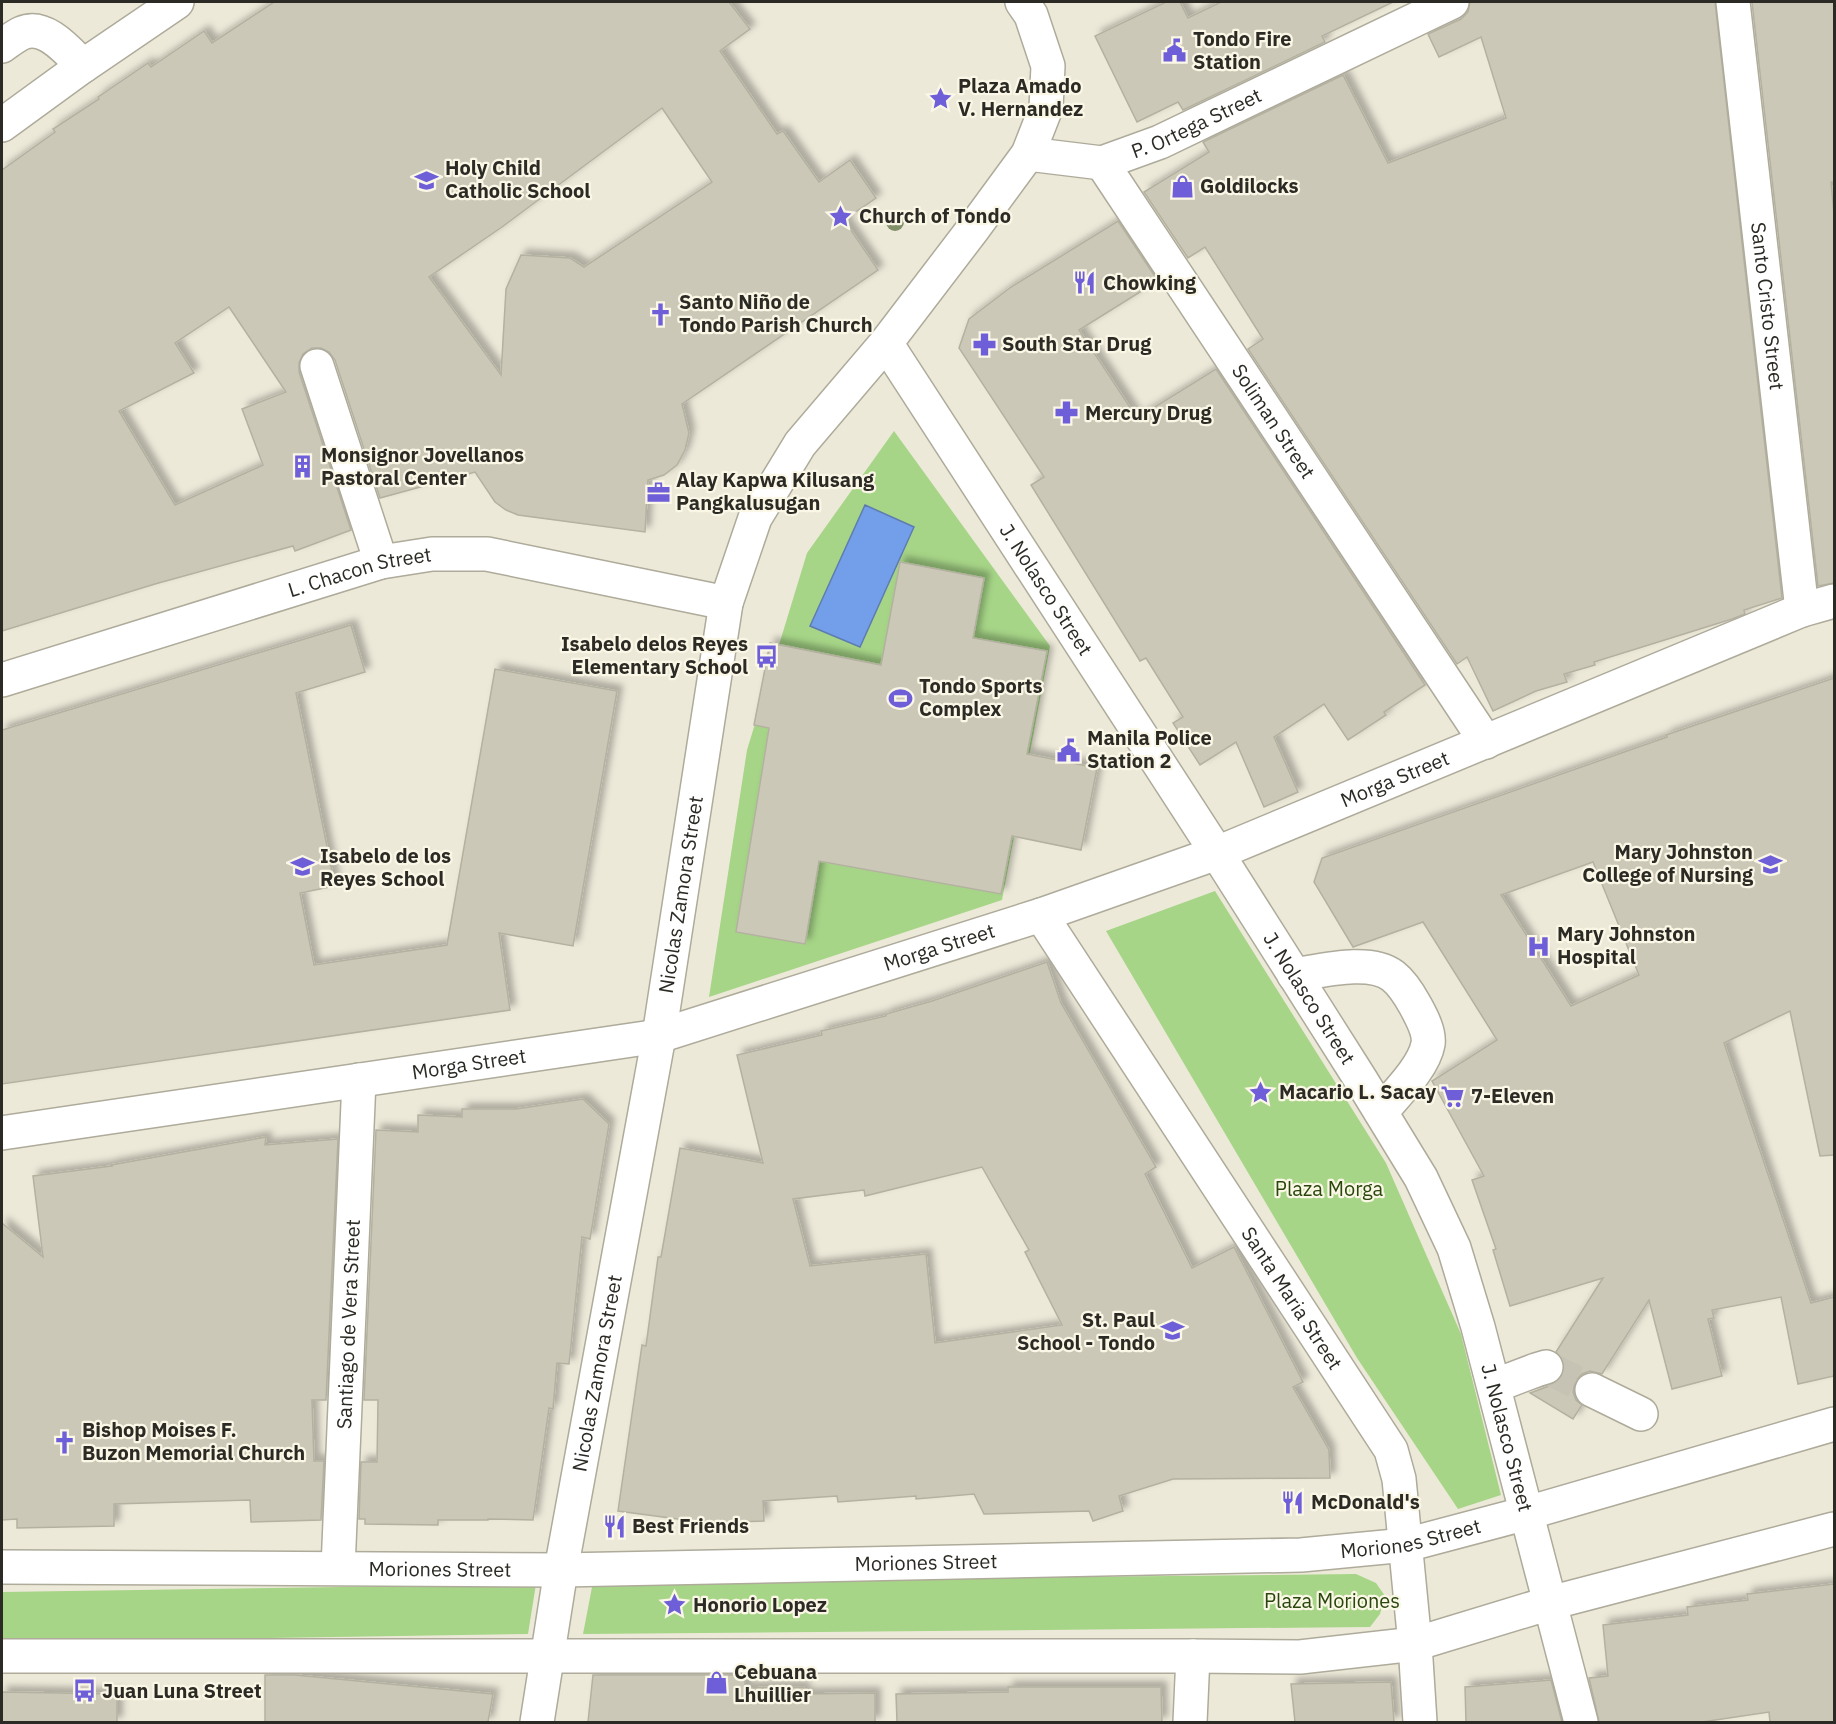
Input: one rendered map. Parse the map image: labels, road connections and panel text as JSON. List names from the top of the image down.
{
  "streets": {
    "street": [
      "P. Ortega Street",
      "Santo Cristo Street",
      "Soliman Street",
      "L. Chacon Street",
      "J. Nolasco Street",
      "Morga Street",
      "Nicolas Zamora Street",
      "Santa Maria Street",
      "Santiago de Vera Street",
      "Moriones Street"
    ]
  },
  "crossings": [
    ["P. Ortega Street", "Soliman Street"],
    ["Santo Cristo Street", "Morga Street"],
    ["Soliman Street", "Morga Street"],
    ["L. Chacon Street", "Nicolas Zamora Street"],
    ["J. Nolasco Street", "Morga Street"],
    ["J. Nolasco Street", "Nicolas Zamora Street"],
    ["J. Nolasco Street", "Moriones Street"],
    ["Morga Street", "Nicolas Zamora Street"],
    ["Morga Street", "Santa Maria Street"],
    ["Morga Street", "Santiago de Vera Street"],
    ["Nicolas Zamora Street", "Moriones Street"],
    ["Santa Maria Street", "Moriones Street"],
    ["Santiago de Vera Street", "Moriones Street"]
  ],
  "parks": ["Plaza Morga", "Plaza Moriones"],
  "places": {
    "public building": ["Tondo Fire Station", "Manila Police Station 2"],
    "place": [
      "Plaza Amado V. Hernandez",
      "Church of Tondo",
      "Macario L. Sacay",
      "Honorio Lopez"
    ],
    "school or university": [
      "Holy Child Catholic School",
      "Mary Johnston College of Nursing",
      "Isabelo de los Reyes School",
      "St. Paul School - Tondo"
    ],
    "shop": ["Goldilocks", "Cebuana Lhuillier"],
    "restaurant": ["Chowking", "McDonald's", "Best Friends"],
    "church": ["Santo Niño de Tondo Parish Church", "Bishop Moises F. Buzon Memorial Church"],
    "pharmacy": ["South Star Drug", "Mercury Drug"],
    "building": ["Monsignor Jovellanos Pastoral Center"],
    "office": ["Alay Kapwa Kilusang Pangkalusugan"],
    "bus stop": ["Isabelo delos Reyes Elementary School", "Juan Luna Street"],
    "sports": ["Tondo Sports Complex"],
    "hospital": ["Mary Johnston Hospital"],
    "supermarket": ["7-Eleven"]
  }
}
